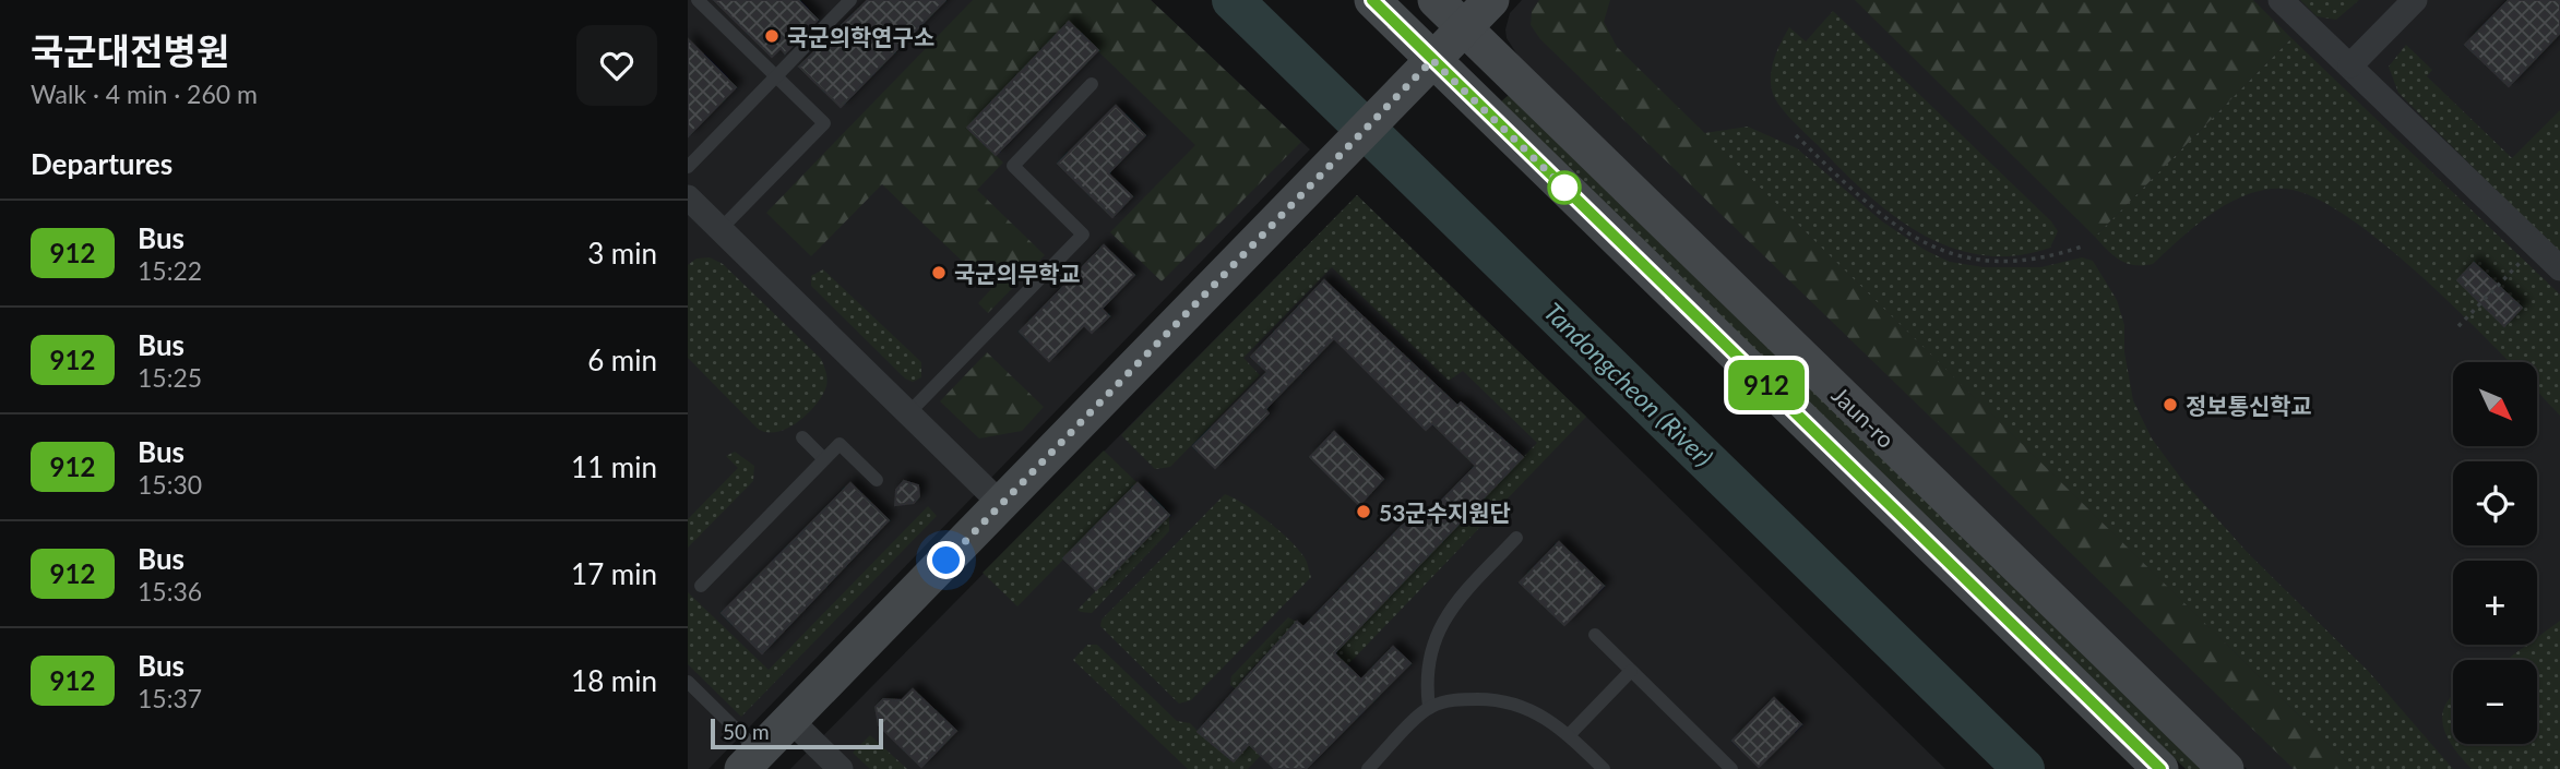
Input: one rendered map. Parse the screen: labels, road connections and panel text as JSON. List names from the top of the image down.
{
  "streets": {
    "street": ["Jaun-ro"]
  },
  "water": ["Tandongcheon (River)"],
  "places": [
    "국군의학연구소",
    "국군의무학교",
    "정보통신학교",
    "53군수지원단"
  ],
  "lines": ["bus line 912"],
  "scale_bar": "50 m",
  "north": "bottom right",
  "page": {
    "heading": [
      ["국군대전병원", "Walk · 4 min · 260 m"],
      "Departures"
    ],
    "on_map": "912",
    "list": [
      {
        "mark": "912",
        "name": "Bus",
        "note": "15:22",
        "value": "3 min"
      },
      {
        "mark": "912",
        "name": "Bus",
        "note": "15:25",
        "value": "6 min"
      },
      {
        "mark": "912",
        "name": "Bus",
        "note": "15:30",
        "value": "11 min"
      },
      {
        "mark": "912",
        "name": "Bus",
        "note": "15:36",
        "value": "17 min"
      },
      {
        "mark": "912",
        "name": "Bus",
        "note": "15:37",
        "value": "18 min"
      }
    ],
    "map_buttons": ["+", "−"],
    "scale": "50 m"
  }
}
